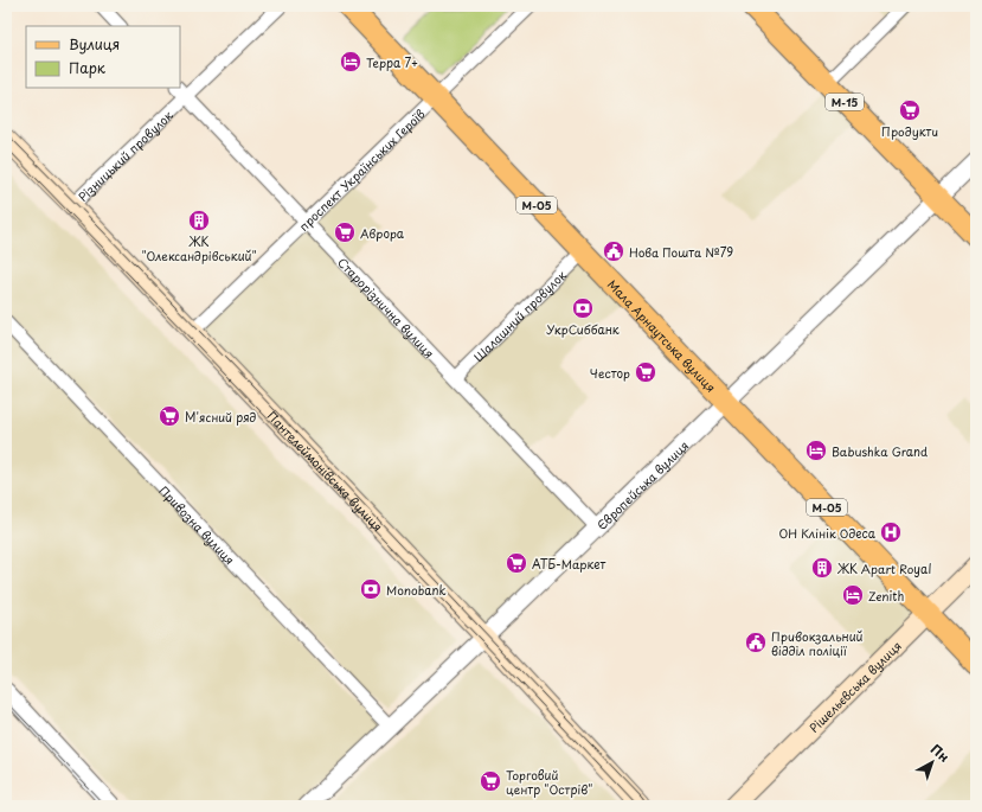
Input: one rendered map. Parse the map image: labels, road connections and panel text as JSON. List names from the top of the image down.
{
  "streets": {
    "main road": [
      "М-15",
      "М-05",
      "Мала Арнаутська вулиця",
      "Пантелеймонівська вулиця",
      "Рішельєвська вулиця"
    ],
    "street": [
      "Різницький провулок",
      "проспект Українських Героїв",
      "Старорізнична вулиця",
      "Шалашний провулок",
      "Європейська вулиця",
      "Привозна вулиця"
    ]
  },
  "crossings": [
    ["М-15", "Європейська вулиця"],
    ["Різницький провулок", "Старорізнична вулиця"],
    ["Різницький провулок", "Пантелеймонівська вулиця"],
    ["проспект Українських Героїв", "Старорізнична вулиця"],
    ["проспект Українських Героїв", "Мала Арнаутська вулиця"],
    ["проспект Українських Героїв", "Пантелеймонівська вулиця"],
    ["Старорізнична вулиця", "Шалашний провулок"],
    ["Старорізнична вулиця", "Європейська вулиця"],
    ["Шалашний провулок", "Мала Арнаутська вулиця"],
    ["Мала Арнаутська вулиця", "Європейська вулиця"],
    ["Мала Арнаутська вулиця", "Рішельєвська вулиця"],
    ["Пантелеймонівська вулиця", "Європейська вулиця"],
    ["Європейська вулиця", "Привозна вулиця"]
  ],
  "places": {
    "hotel": ["Терра 7+", "Babushka Grand", "Zenith"],
    "supermarket": [
      "Продукти",
      "Аврора",
      "Честор",
      "М'ясний ряд",
      "АТБ-Маркет",
      "Торговий центр \"Острів\""
    ],
    "building": ["ЖК \"Олександрівський\"", "ЖК Apart Royal"],
    "public building": ["Нова Пошта №79", "Привокзальний відділ поліції"],
    "bank": ["УкрСиббанк", "Monobank"],
    "hospital": ["ОН Клінік Одеса"]
  },
  "legend": ["Вулиця", "Парк"],
  "north": "top right"
}
